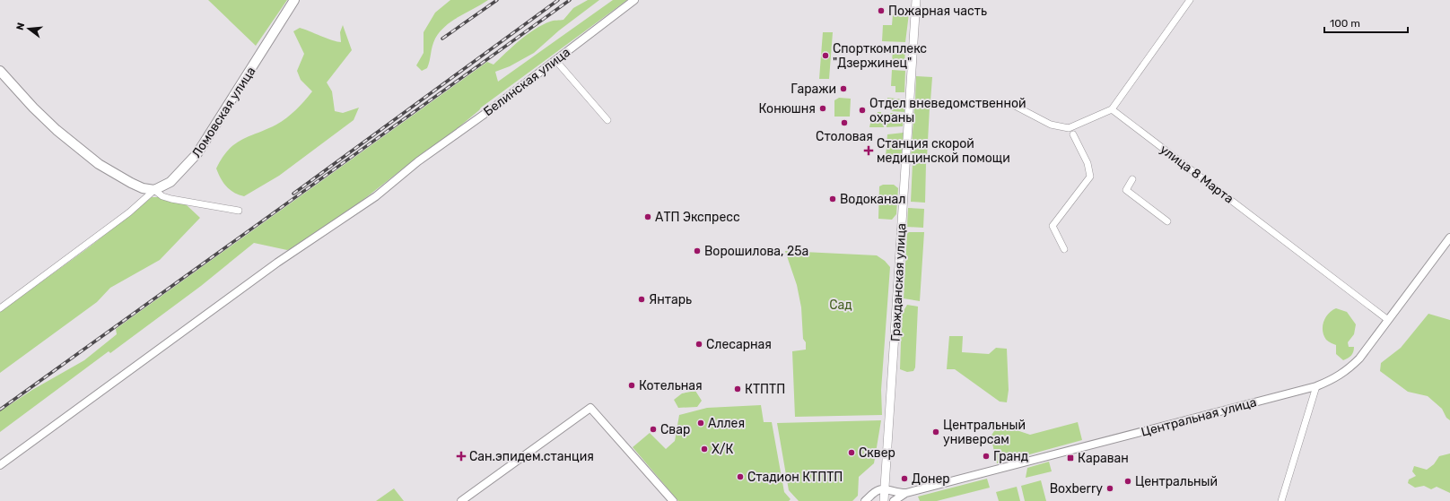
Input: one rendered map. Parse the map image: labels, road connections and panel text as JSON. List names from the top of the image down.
{
  "streets": {
    "main road": ["Ломовская улица", "Гражданская улица"],
    "street": ["Белинская улица", "улица 8 Марта", "Центральная улица"]
  },
  "crossings": [
    ["улица 8 Марта", "Центральная улица"],
    ["Гражданская улица", "Центральная улица"]
  ],
  "parks": ["Сад"],
  "places": {
    "other": [
      "Пожарная часть",
      "Спорткомплекс \"Дзержинец\"",
      "Гаражи",
      "Конюшня",
      "Отдел вневедомственной охраны",
      "Столовая",
      "Водоканал",
      "АТП Экспресс",
      "Ворошилова, 25а",
      "Янтарь",
      "Слесарная",
      "Котельная",
      "КТПТП",
      "Аллея",
      "Свар",
      "Центральный универсам",
      "Х/К",
      "Сквер",
      "Гранд",
      "Стадион КТПТП",
      "Донер",
      "Центральный",
      "Boxberry"
    ],
    "health": ["Станция скорой медицинской помощи", "Сан.эпидем.станция"],
    "transit": ["Караван"]
  },
  "scale_bar": "100 m",
  "north": "left"
}
